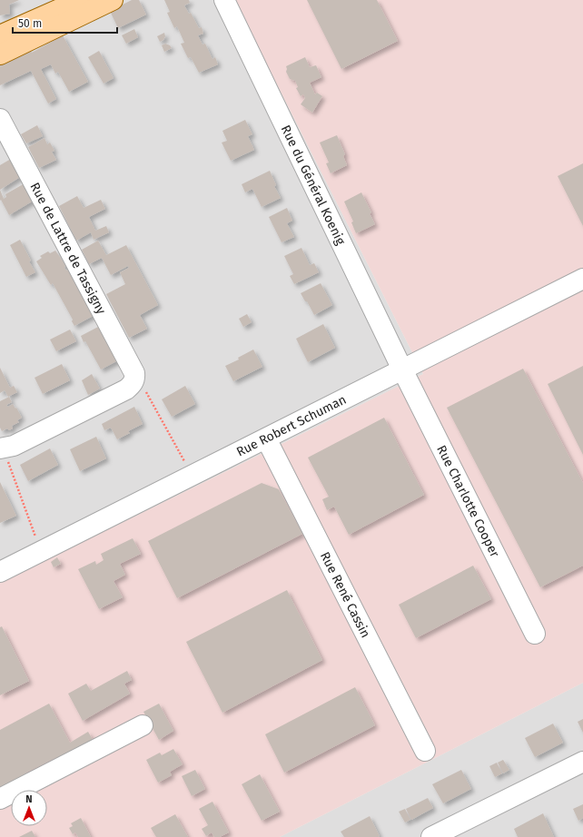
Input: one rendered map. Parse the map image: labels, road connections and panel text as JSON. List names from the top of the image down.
{
  "streets": {
    "street": [
      "Rue du Général Koenig",
      "Rue de Lattre de Tassigny",
      "Rue Robert Schuman",
      "Rue Charlotte Cooper",
      "Rue René Cassin"
    ]
  },
  "crossings": [
    ["Rue du Général Koenig", "Rue Robert Schuman"],
    ["Rue du Général Koenig", "Rue Charlotte Cooper"],
    ["Rue Robert Schuman", "Rue Charlotte Cooper"],
    ["Rue Robert Schuman", "Rue René Cassin"]
  ],
  "scale_bar": "50 m",
  "north": "top"
}
